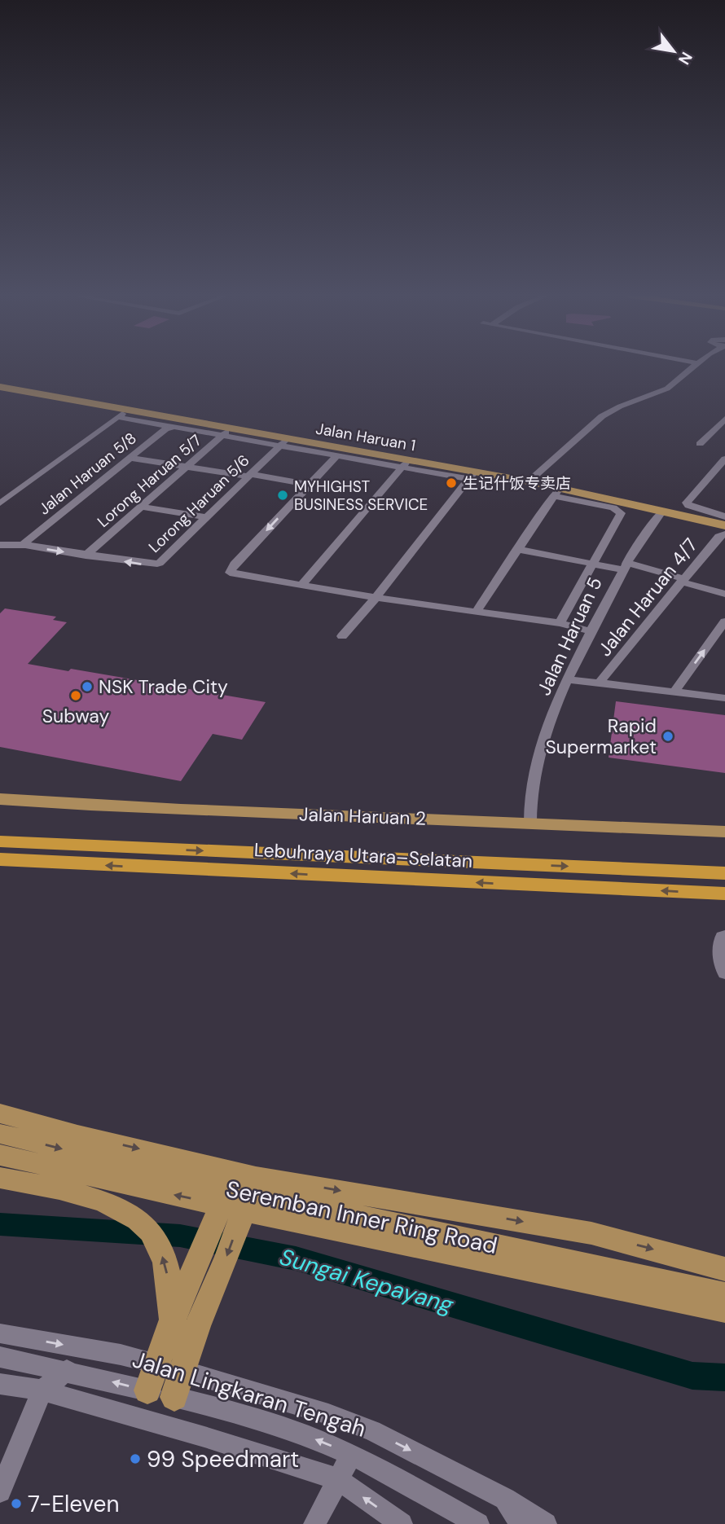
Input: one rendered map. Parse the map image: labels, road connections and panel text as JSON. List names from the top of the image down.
{
  "streets": {
    "highway": ["Lebuhraya Utara–Selatan"],
    "main road": ["Jalan Haruan 1", "Jalan Haruan 2", "Seremban Inner Ring Road"],
    "street": [
      "Jalan Haruan 5/8",
      "Lorong Haruan 5/7",
      "Lorong Haruan 5/6",
      "Jalan Haruan 4/7",
      "Jalan Haruan 5",
      "Jalan Lingkaran Tengah"
    ]
  },
  "crossings": [
    ["Jalan Haruan 1", "Lorong Haruan 5/7"],
    ["Jalan Haruan 1", "Lorong Haruan 5/6"],
    ["Jalan Haruan 1", "Jalan Haruan 5"],
    ["Lorong Haruan 5/7", "Lorong Haruan 5/6"],
    ["Jalan Haruan 5", "Jalan Haruan 2"]
  ],
  "one_way": ["Lorong Haruan 5/6"],
  "water": ["Sungai Kepayang"],
  "places": [
    "生记什饭专卖店",
    "MYHIGHST BUSINESS SERVICE",
    "NSK Trade City",
    "Subway",
    "Rapid Supermarket",
    "99 Speedmart",
    "7-Eleven"
  ],
  "north": "bottom right"
}
